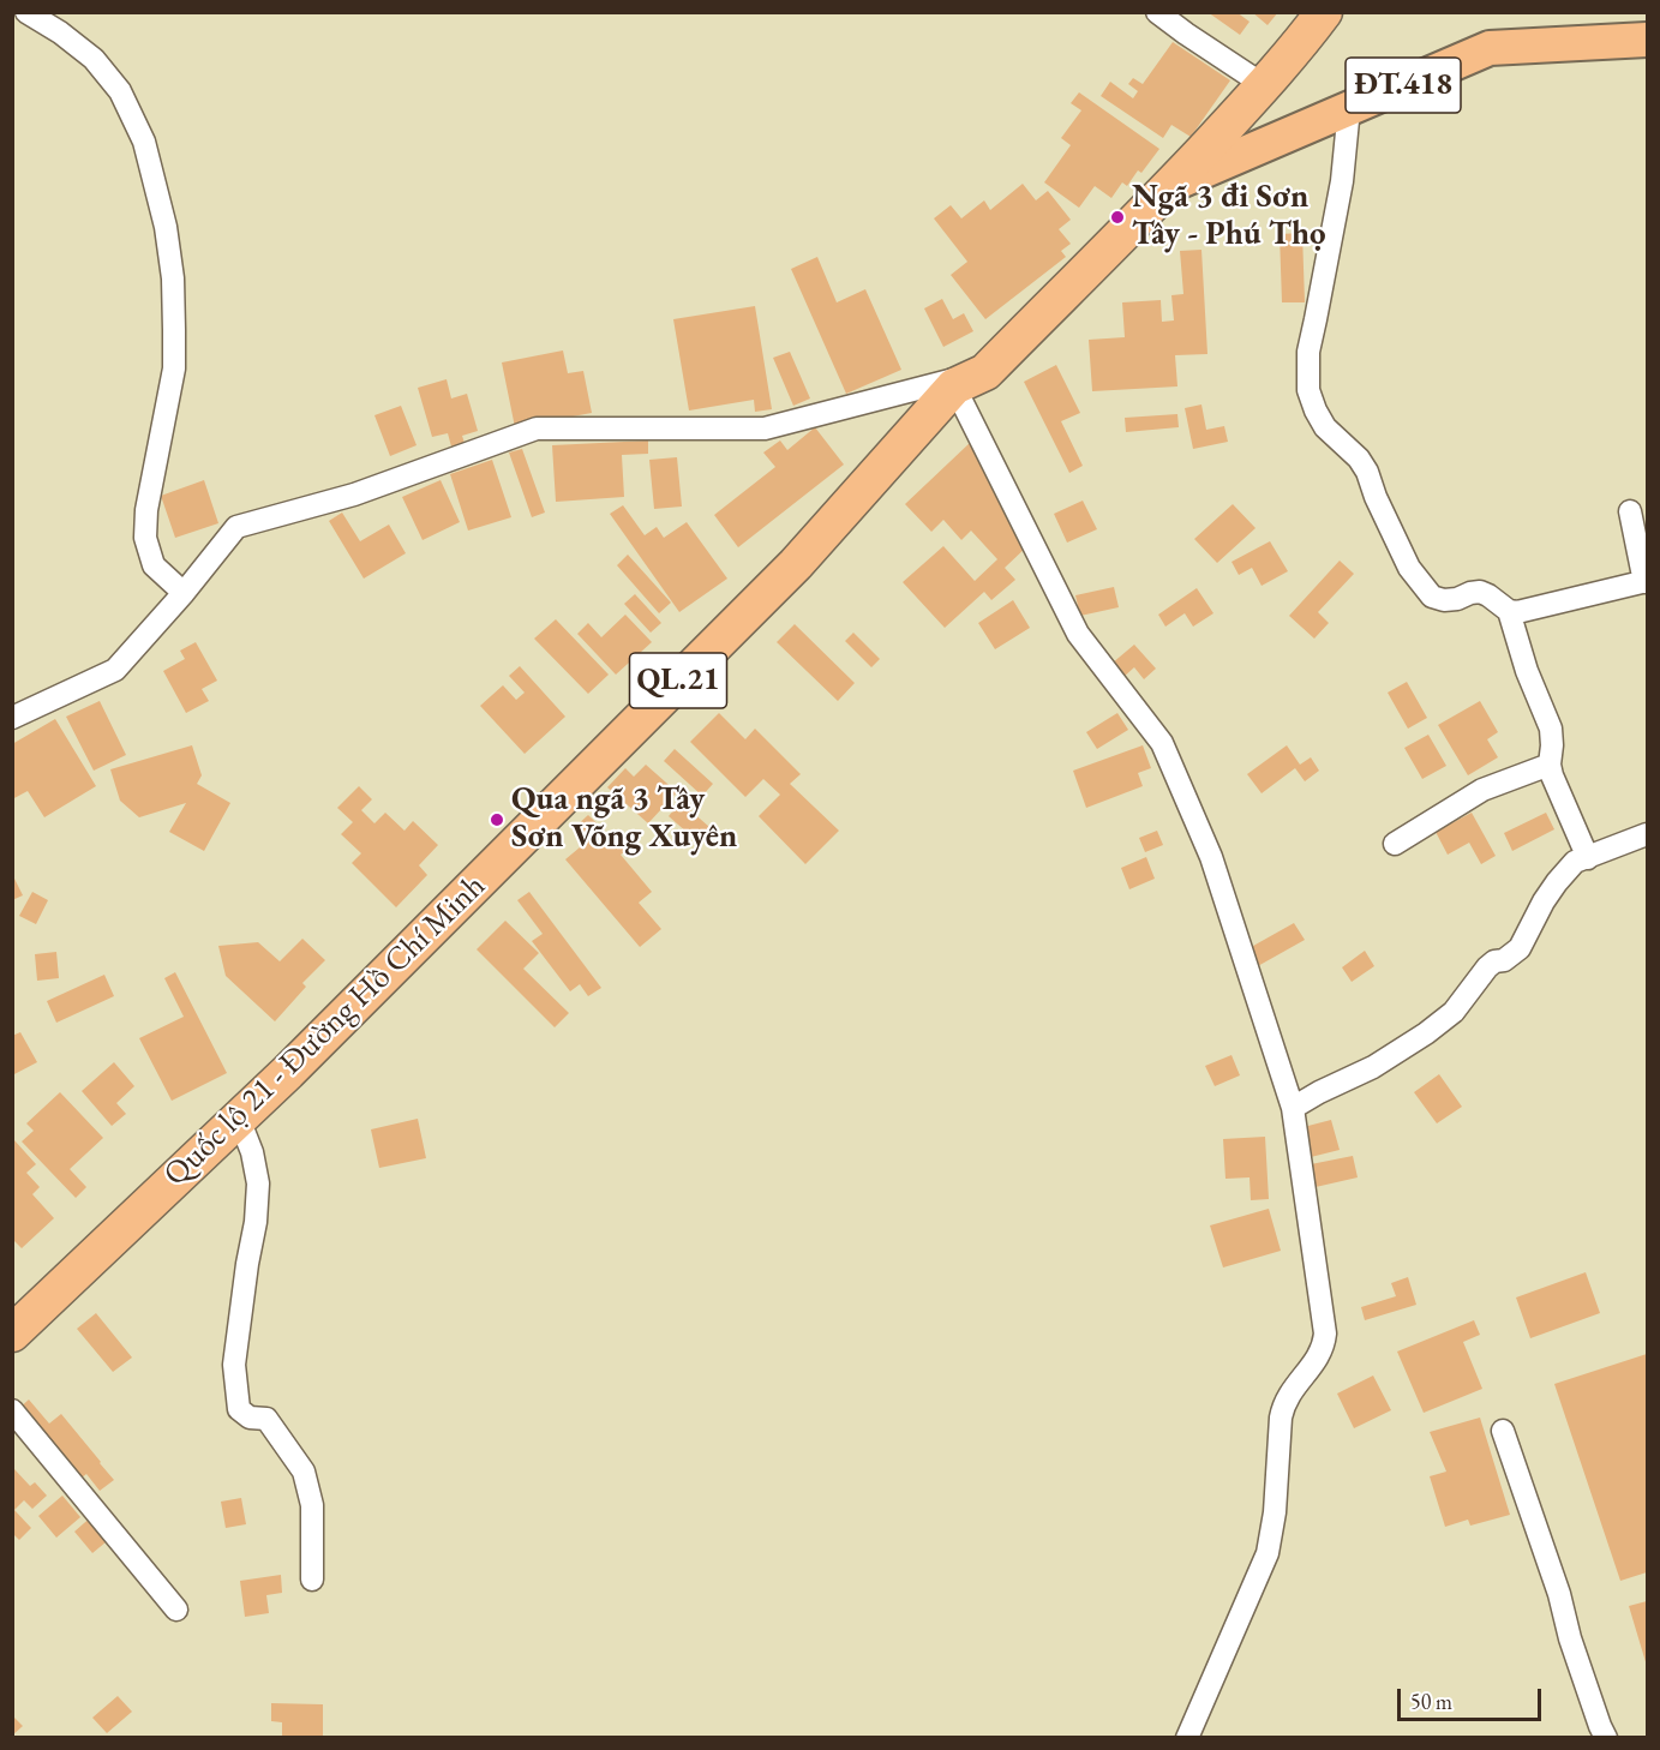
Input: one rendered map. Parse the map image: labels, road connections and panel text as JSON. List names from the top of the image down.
{
  "streets": {
    "highway": ["QL.21", "Quốc lộ 21 - Đường Hồ Chí Minh"],
    "main road": ["ĐT.418"]
  },
  "crossings": [
    ["ĐT.418", "Quốc lộ 21 - Đường Hồ Chí Minh"]
  ],
  "places": ["Ngã 3 đi Sơn Tây - Phú Thọ", "Qua ngã 3 Tây Sơn Võng Xuyên"],
  "scale_bar": "50 m"
}
